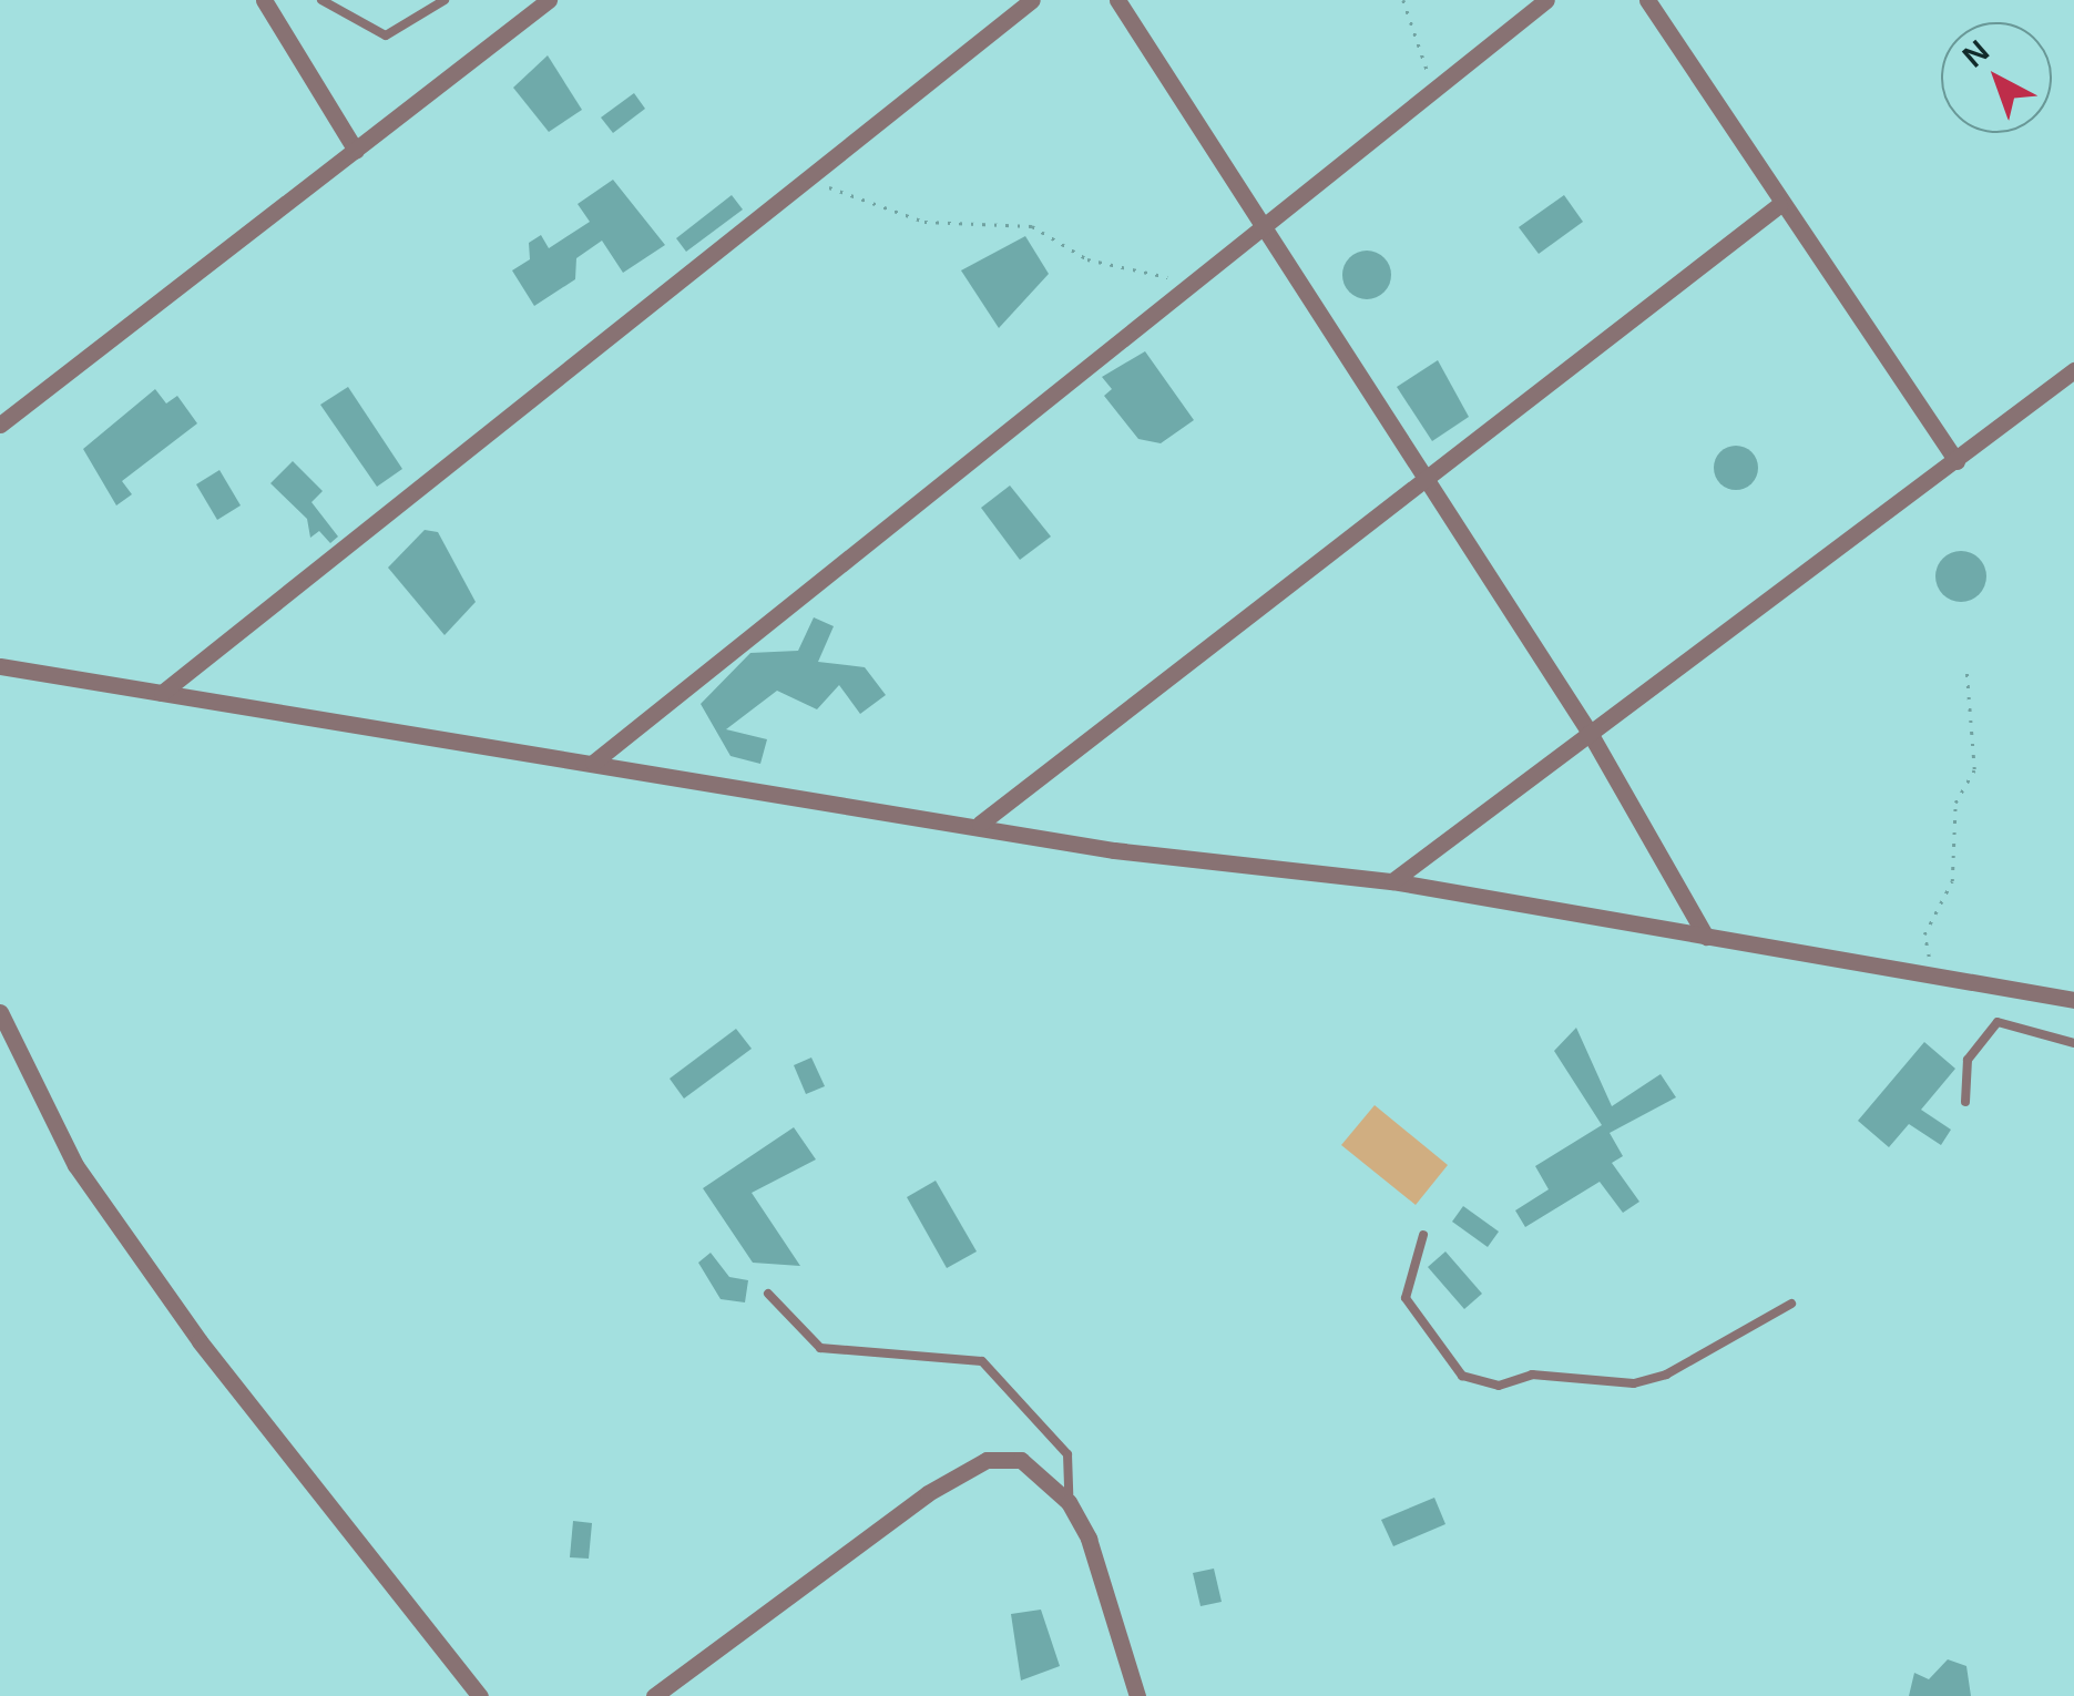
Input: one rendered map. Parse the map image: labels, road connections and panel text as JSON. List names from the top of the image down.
{
  "north": "top left"
}
